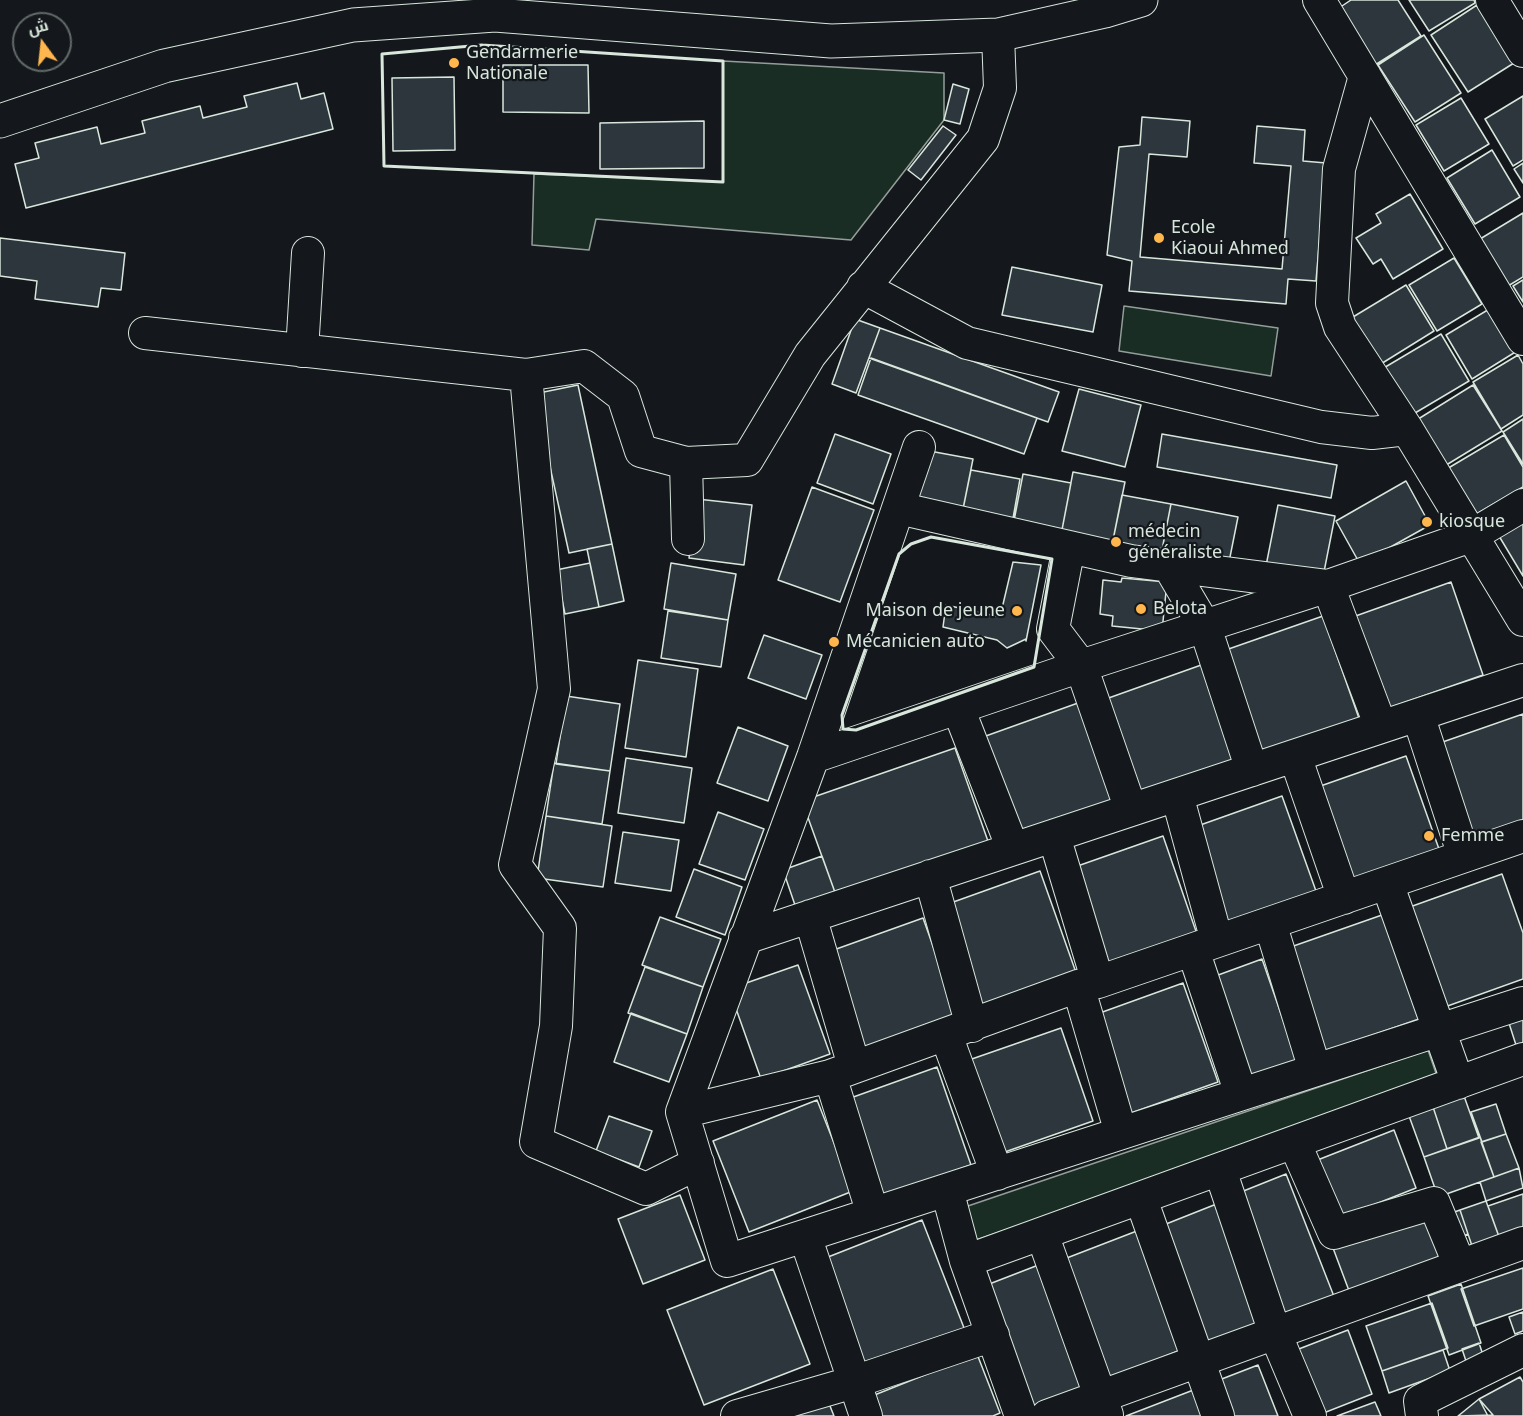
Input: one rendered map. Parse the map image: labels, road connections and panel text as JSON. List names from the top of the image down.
{
  "places": [
    "Gendarmerie Nationale",
    "Ecole Kiaoui Ahmed",
    "kiosque",
    "médecin généraliste",
    "Belota",
    "Maison de jeune",
    "Mécanicien auto",
    "Femme"
  ],
  "north": "top"
}
